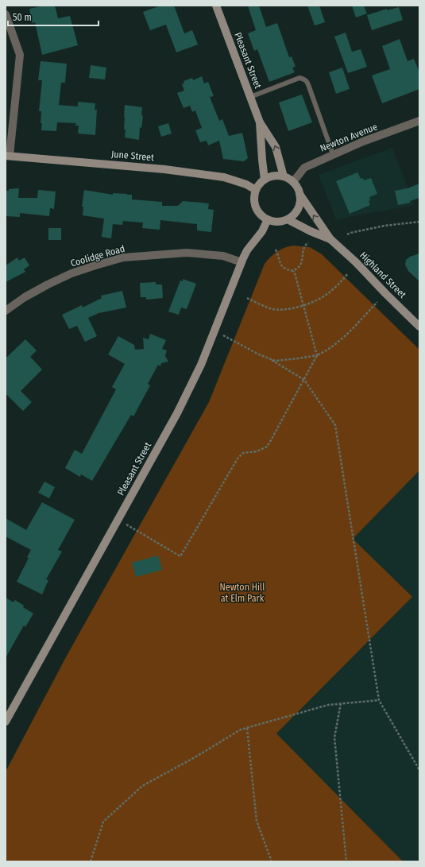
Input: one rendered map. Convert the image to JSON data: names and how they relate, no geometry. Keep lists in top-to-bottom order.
{
  "streets": {
    "main road": ["Pleasant Street", "June Street", "Highland Street"],
    "street": ["Newton Avenue", "Coolidge Road"]
  },
  "crossings": [
    ["Pleasant Street", "Newton Avenue"],
    ["Pleasant Street", "June Street"],
    ["Pleasant Street", "Coolidge Road"],
    ["Pleasant Street", "Highland Street"],
    ["Newton Avenue", "June Street"],
    ["Newton Avenue", "Highland Street"],
    ["June Street", "Highland Street"]
  ],
  "parks": ["Newton Hill at Elm Park"],
  "scale_bar": "50 m"
}
